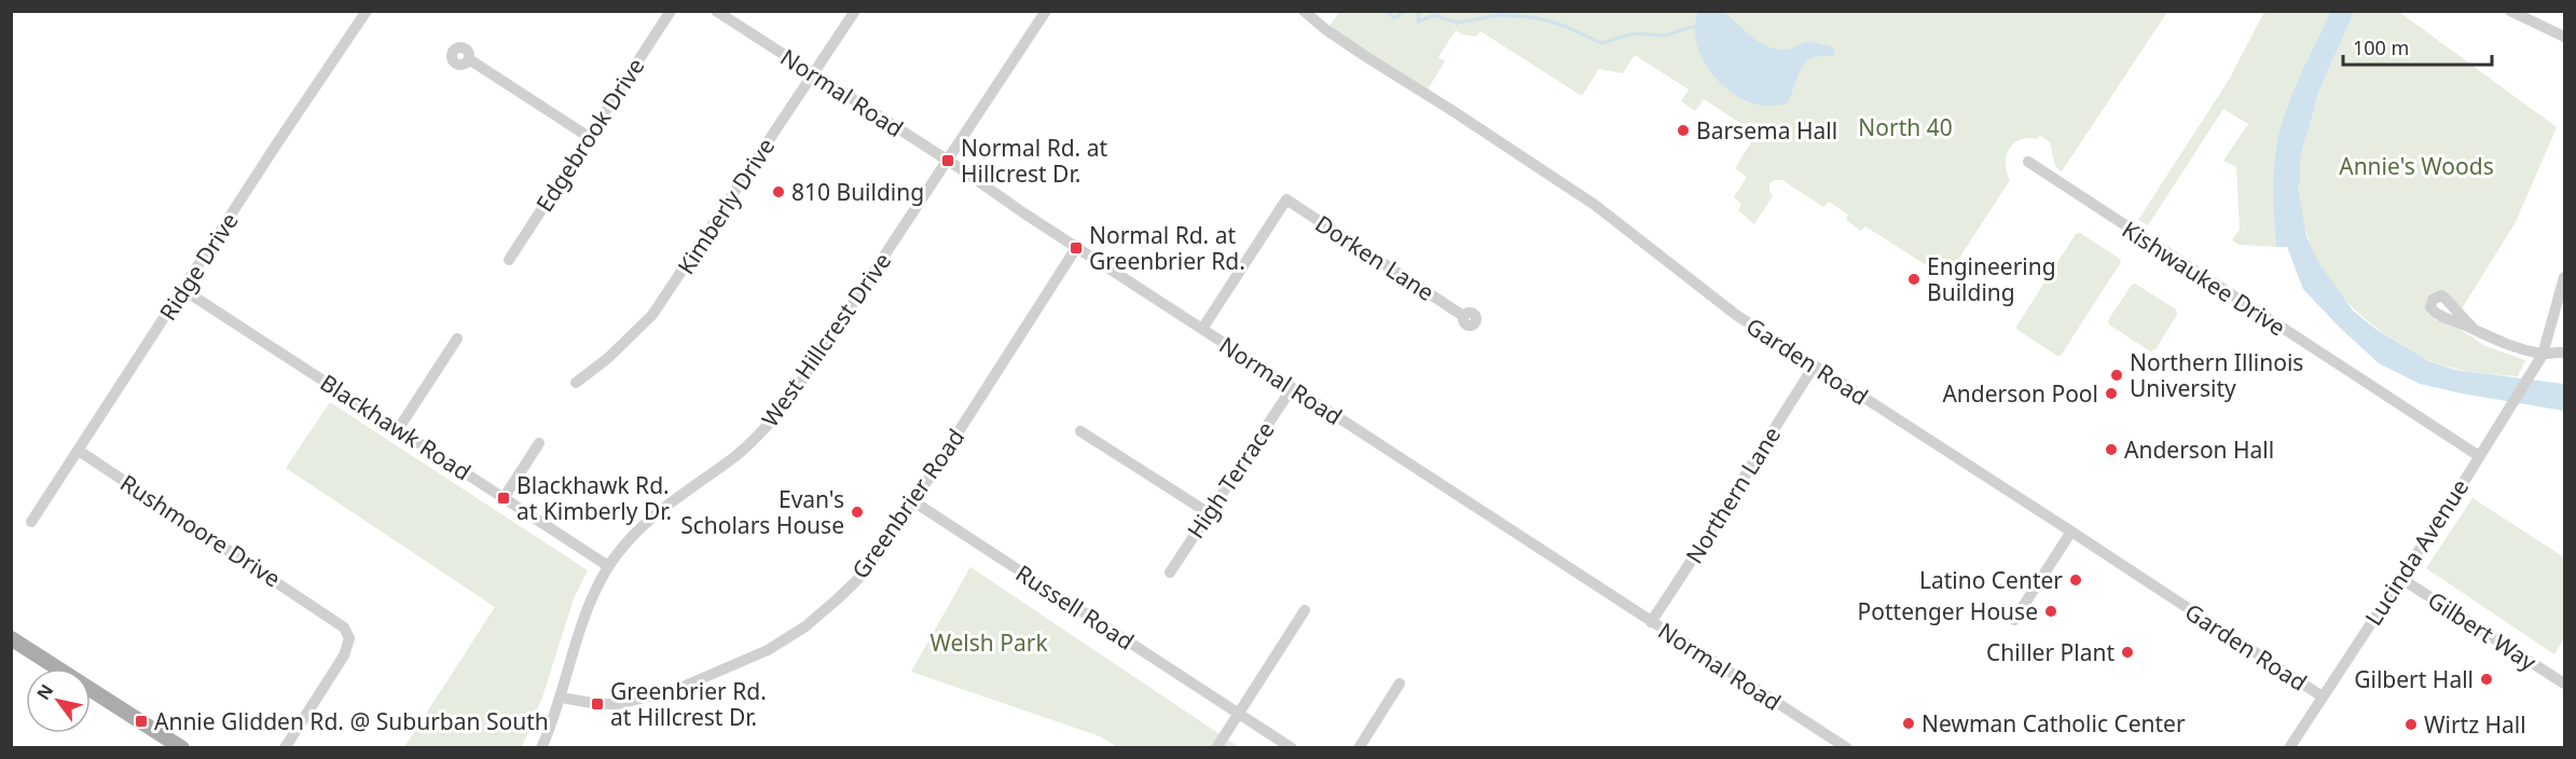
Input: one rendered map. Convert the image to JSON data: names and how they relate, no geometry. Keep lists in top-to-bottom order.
{
  "streets": {
    "street": [
      "Normal Road",
      "Edgebrook Drive",
      "Kimberly Drive",
      "Dorken Lane",
      "Ridge Drive",
      "Kishwaukee Drive",
      "West Hillcrest Drive",
      "Garden Road",
      "Blackhawk Road",
      "High Terrace",
      "Northern Lane",
      "Greenbrier Road",
      "Rushmoore Drive",
      "Lucinda Avenue",
      "Russell Road",
      "Gilbert Way"
    ]
  },
  "crossings": [
    ["Normal Road", "Kimberly Drive"],
    ["Normal Road", "Dorken Lane"],
    ["Normal Road", "West Hillcrest Drive"],
    ["Normal Road", "High Terrace"],
    ["Normal Road", "Northern Lane"],
    ["Normal Road", "Greenbrier Road"],
    ["Ridge Drive", "Blackhawk Road"],
    ["Ridge Drive", "Rushmoore Drive"],
    ["Kishwaukee Drive", "Lucinda Avenue"],
    ["West Hillcrest Drive", "Blackhawk Road"],
    ["West Hillcrest Drive", "Greenbrier Road"],
    ["Garden Road", "Northern Lane"],
    ["Garden Road", "Lucinda Avenue"],
    ["Greenbrier Road", "Russell Road"],
    ["Lucinda Avenue", "Gilbert Way"]
  ],
  "parks": ["North 40", "Annie's Woods", "Welsh Park"],
  "places": {
    "other": [
      "Barsema Hall",
      "810 Building",
      "Engineering Building",
      "Northern Illinois University",
      "Anderson Pool",
      "Anderson Hall",
      "Evan's Scholars House",
      "Latino Center",
      "Pottenger House",
      "Chiller Plant",
      "Gilbert Hall",
      "Newman Catholic Center",
      "Wirtz Hall"
    ],
    "transit": [
      "Normal Rd. at Hillcrest Dr.",
      "Normal Rd. at Greenbrier Rd.",
      "Blackhawk Rd. at Kimberly Dr.",
      "Greenbrier Rd. at Hillcrest Dr.",
      "Annie Glidden Rd. @ Suburban South"
    ]
  },
  "scale_bar": "100 m",
  "north": "top left"
}
